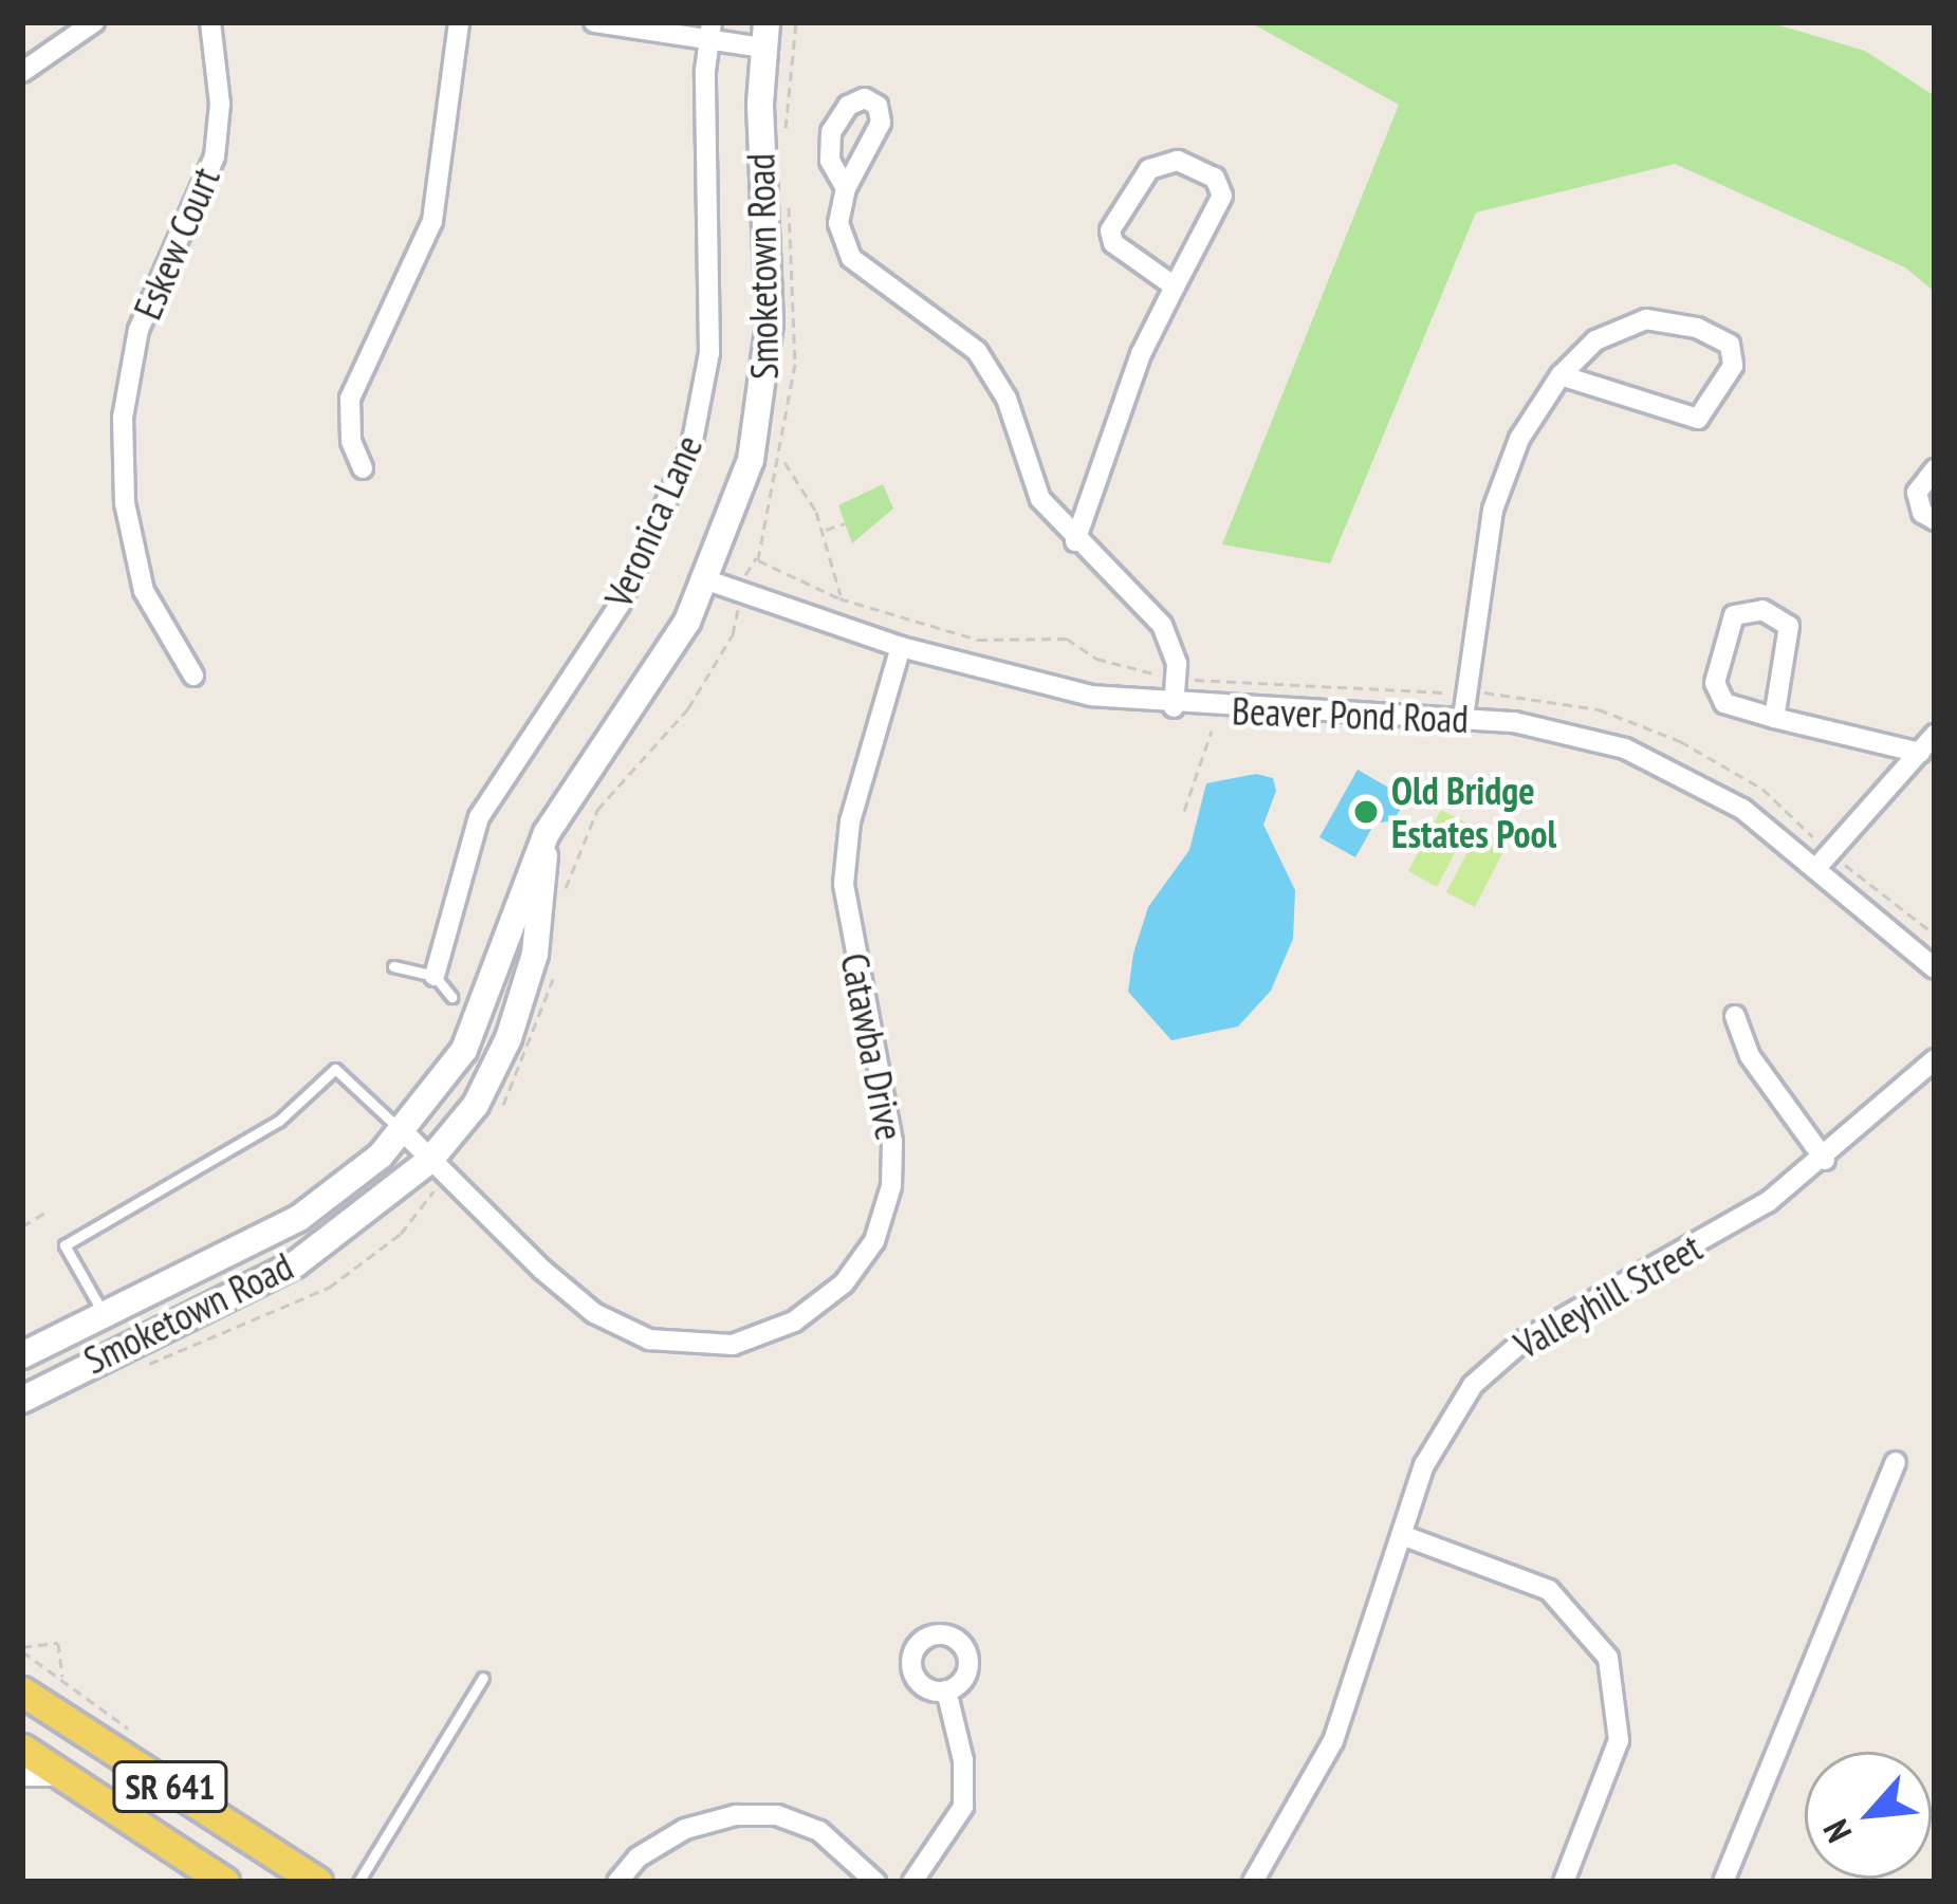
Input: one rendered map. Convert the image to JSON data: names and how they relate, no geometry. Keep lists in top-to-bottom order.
{
  "streets": {
    "main road": ["Smoketown Road", "SR 641"],
    "street": [
      "Eskew Court",
      "Veronica Lane",
      "Beaver Pond Road",
      "Catawba Drive",
      "Valleyhill Street"
    ]
  },
  "crossings": [
    ["Smoketown Road", "Beaver Pond Road"],
    ["Smoketown Road", "Catawba Drive"],
    ["Beaver Pond Road", "Catawba Drive"]
  ],
  "places": ["Old Bridge Estates Pool"],
  "north": "bottom left"
}
